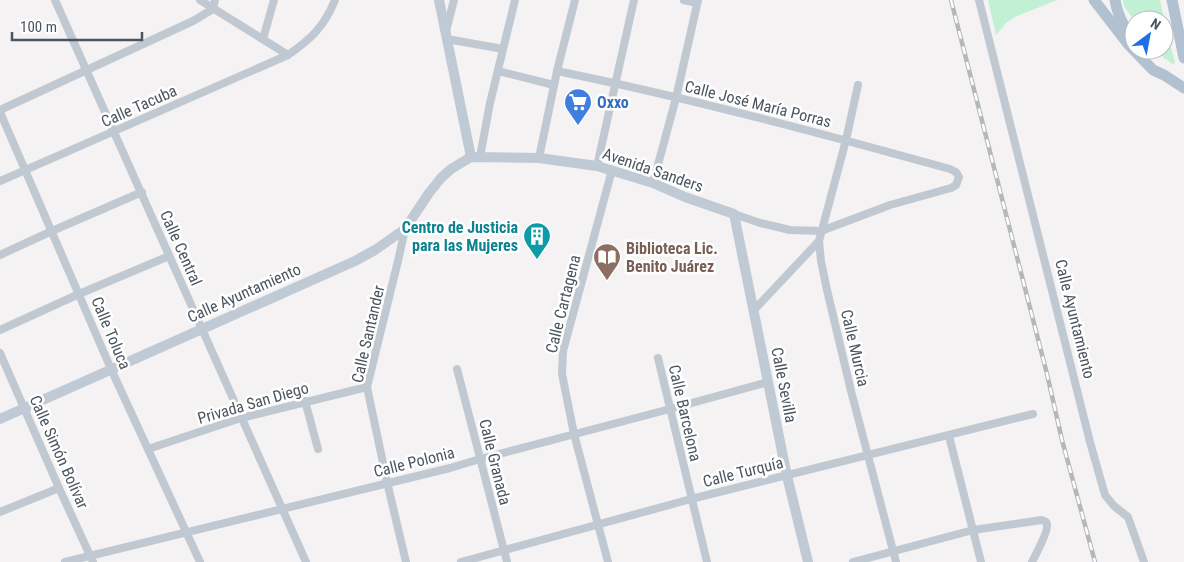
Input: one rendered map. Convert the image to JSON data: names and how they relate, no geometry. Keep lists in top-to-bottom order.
{
  "streets": {
    "main road": ["Avenida Sanders", "Calle Ayuntamiento", "Calle Sevilla"],
    "street": [
      "Calle José María Porras",
      "Calle Tacuba",
      "Calle Central",
      "Calle Cartagena",
      "Calle Toluca",
      "Calle Santander",
      "Calle Murcia",
      "Privada San Diego",
      "Calle Barcelona",
      "Calle Simón Bolívar",
      "Calle Polonia",
      "Calle Granada",
      "Calle Turquía"
    ]
  },
  "crossings": [
    ["Calle José María Porras", "Calle Murcia"],
    ["Calle Tacuba", "Calle Central"],
    ["Calle Tacuba", "Calle Toluca"],
    ["Avenida Sanders", "Calle Ayuntamiento"],
    ["Avenida Sanders", "Calle Cartagena"],
    ["Avenida Sanders", "Calle Sevilla"],
    ["Calle Central", "Calle Ayuntamiento"],
    ["Calle Central", "Privada San Diego"],
    ["Calle Central", "Calle Polonia"],
    ["Calle Ayuntamiento", "Calle Toluca"],
    ["Calle Ayuntamiento", "Calle Santander"],
    ["Calle Ayuntamiento", "Calle Simón Bolívar"],
    ["Calle Cartagena", "Calle Polonia"],
    ["Calle Cartagena", "Calle Turquía"],
    ["Calle Toluca", "Privada San Diego"],
    ["Calle Toluca", "Calle Polonia"],
    ["Calle Santander", "Privada San Diego"],
    ["Calle Santander", "Calle Polonia"],
    ["Calle Murcia", "Calle Turquía"],
    ["Calle Sevilla", "Calle Polonia"],
    ["Calle Sevilla", "Calle Turquía"],
    ["Calle Barcelona", "Calle Polonia"],
    ["Calle Barcelona", "Calle Turquía"],
    ["Calle Simón Bolívar", "Calle Polonia"],
    ["Calle Polonia", "Calle Granada"],
    ["Calle Granada", "Calle Turquía"]
  ],
  "places": {
    "supermarket": ["Oxxo"],
    "building": ["Centro de Justicia para las Mujeres"],
    "library": ["Biblioteca Lic. Benito Juárez"]
  },
  "scale_bar": "100 m",
  "north": "top right"
}
